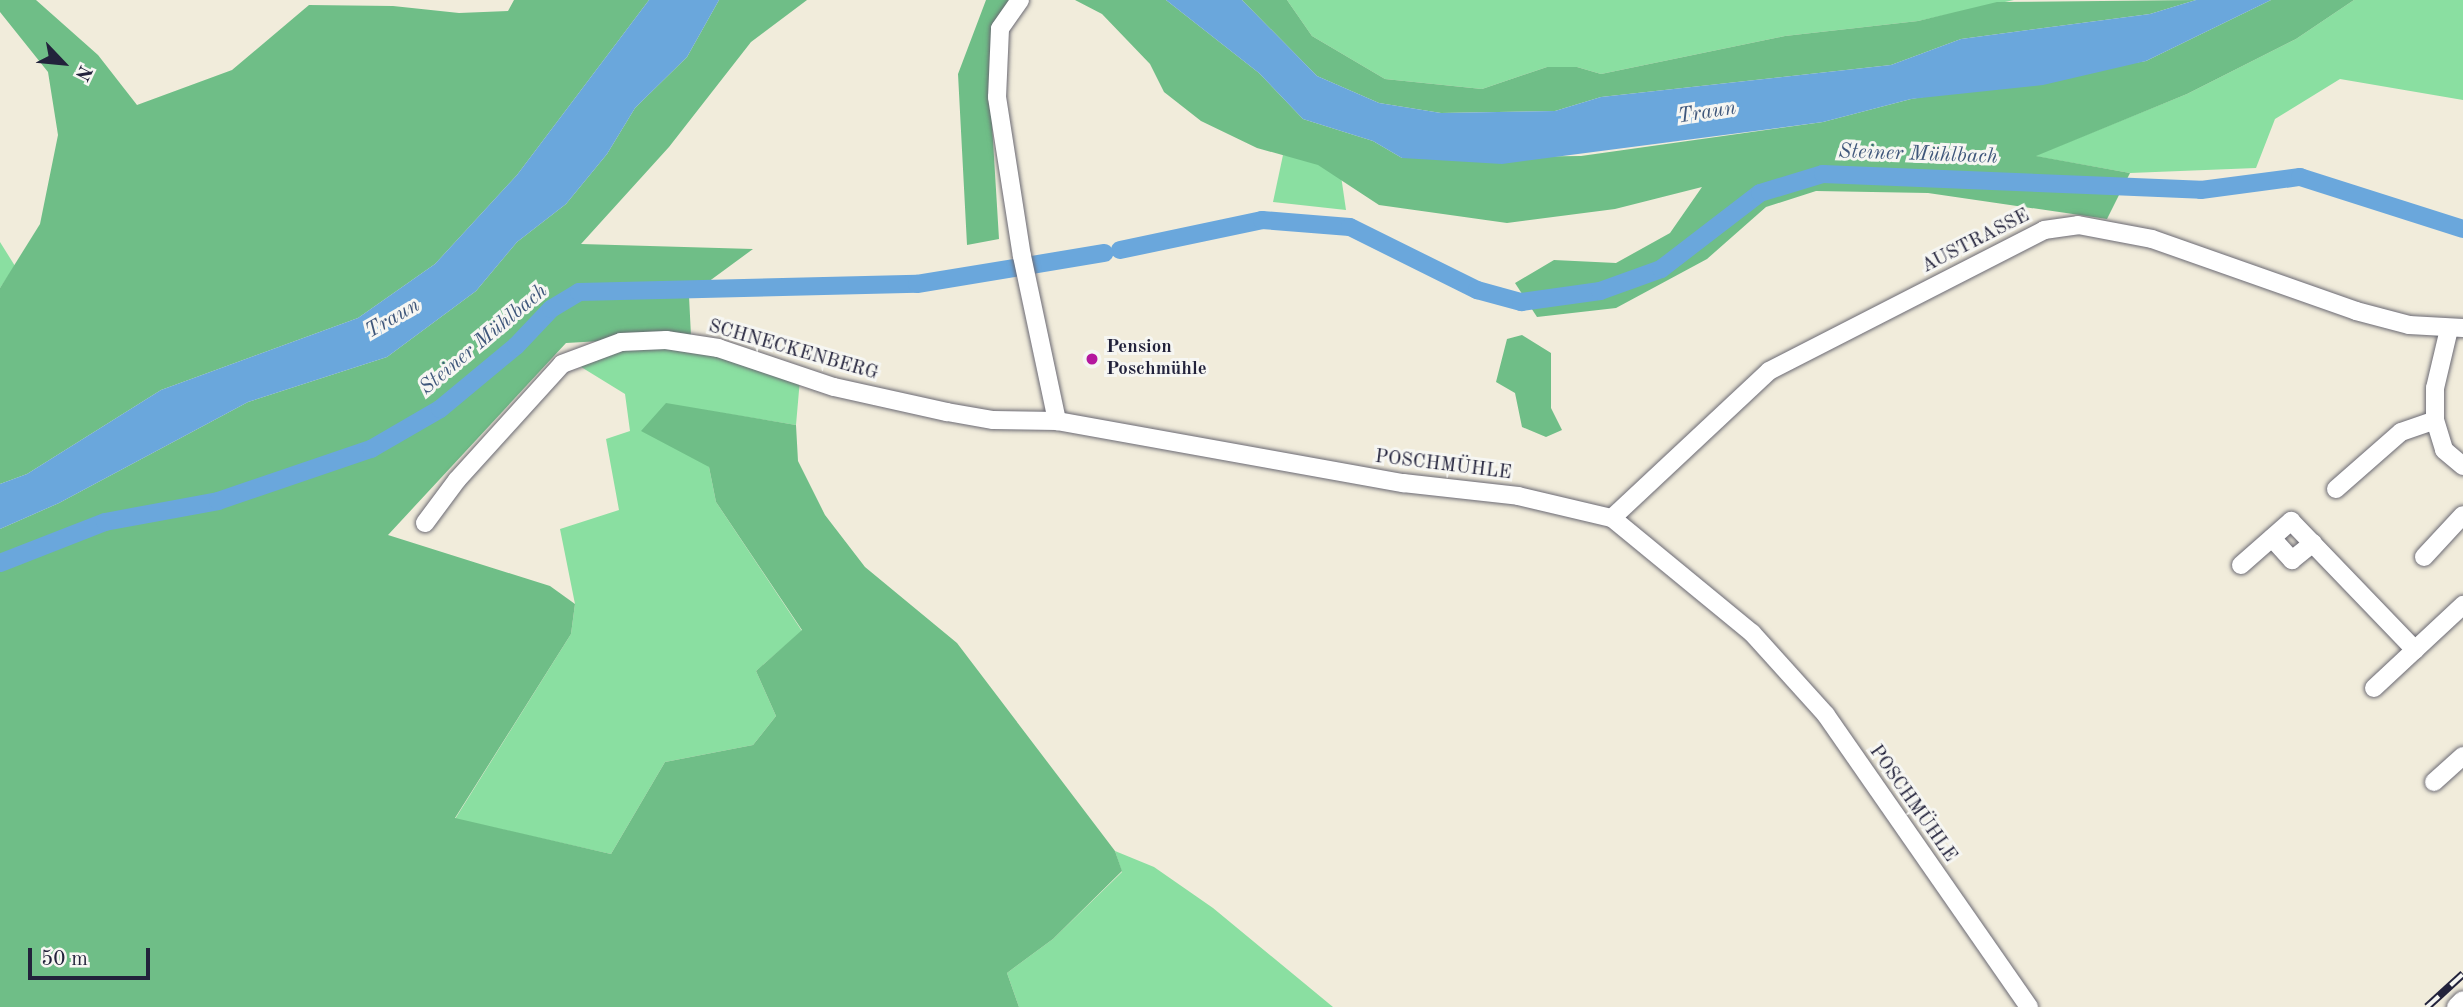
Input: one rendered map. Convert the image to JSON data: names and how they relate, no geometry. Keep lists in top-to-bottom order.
{
  "streets": {
    "street": ["AUSTRASSE", "SCHNECKENBERG", "POSCHMÜHLE"]
  },
  "crossings": [
    ["AUSTRASSE", "POSCHMÜHLE"],
    ["SCHNECKENBERG", "POSCHMÜHLE"]
  ],
  "water": ["Traun", "Steiner Mühlbach"],
  "places": ["Pension Poschmühle"],
  "scale_bar": "50 m",
  "north": "bottom right"
}
